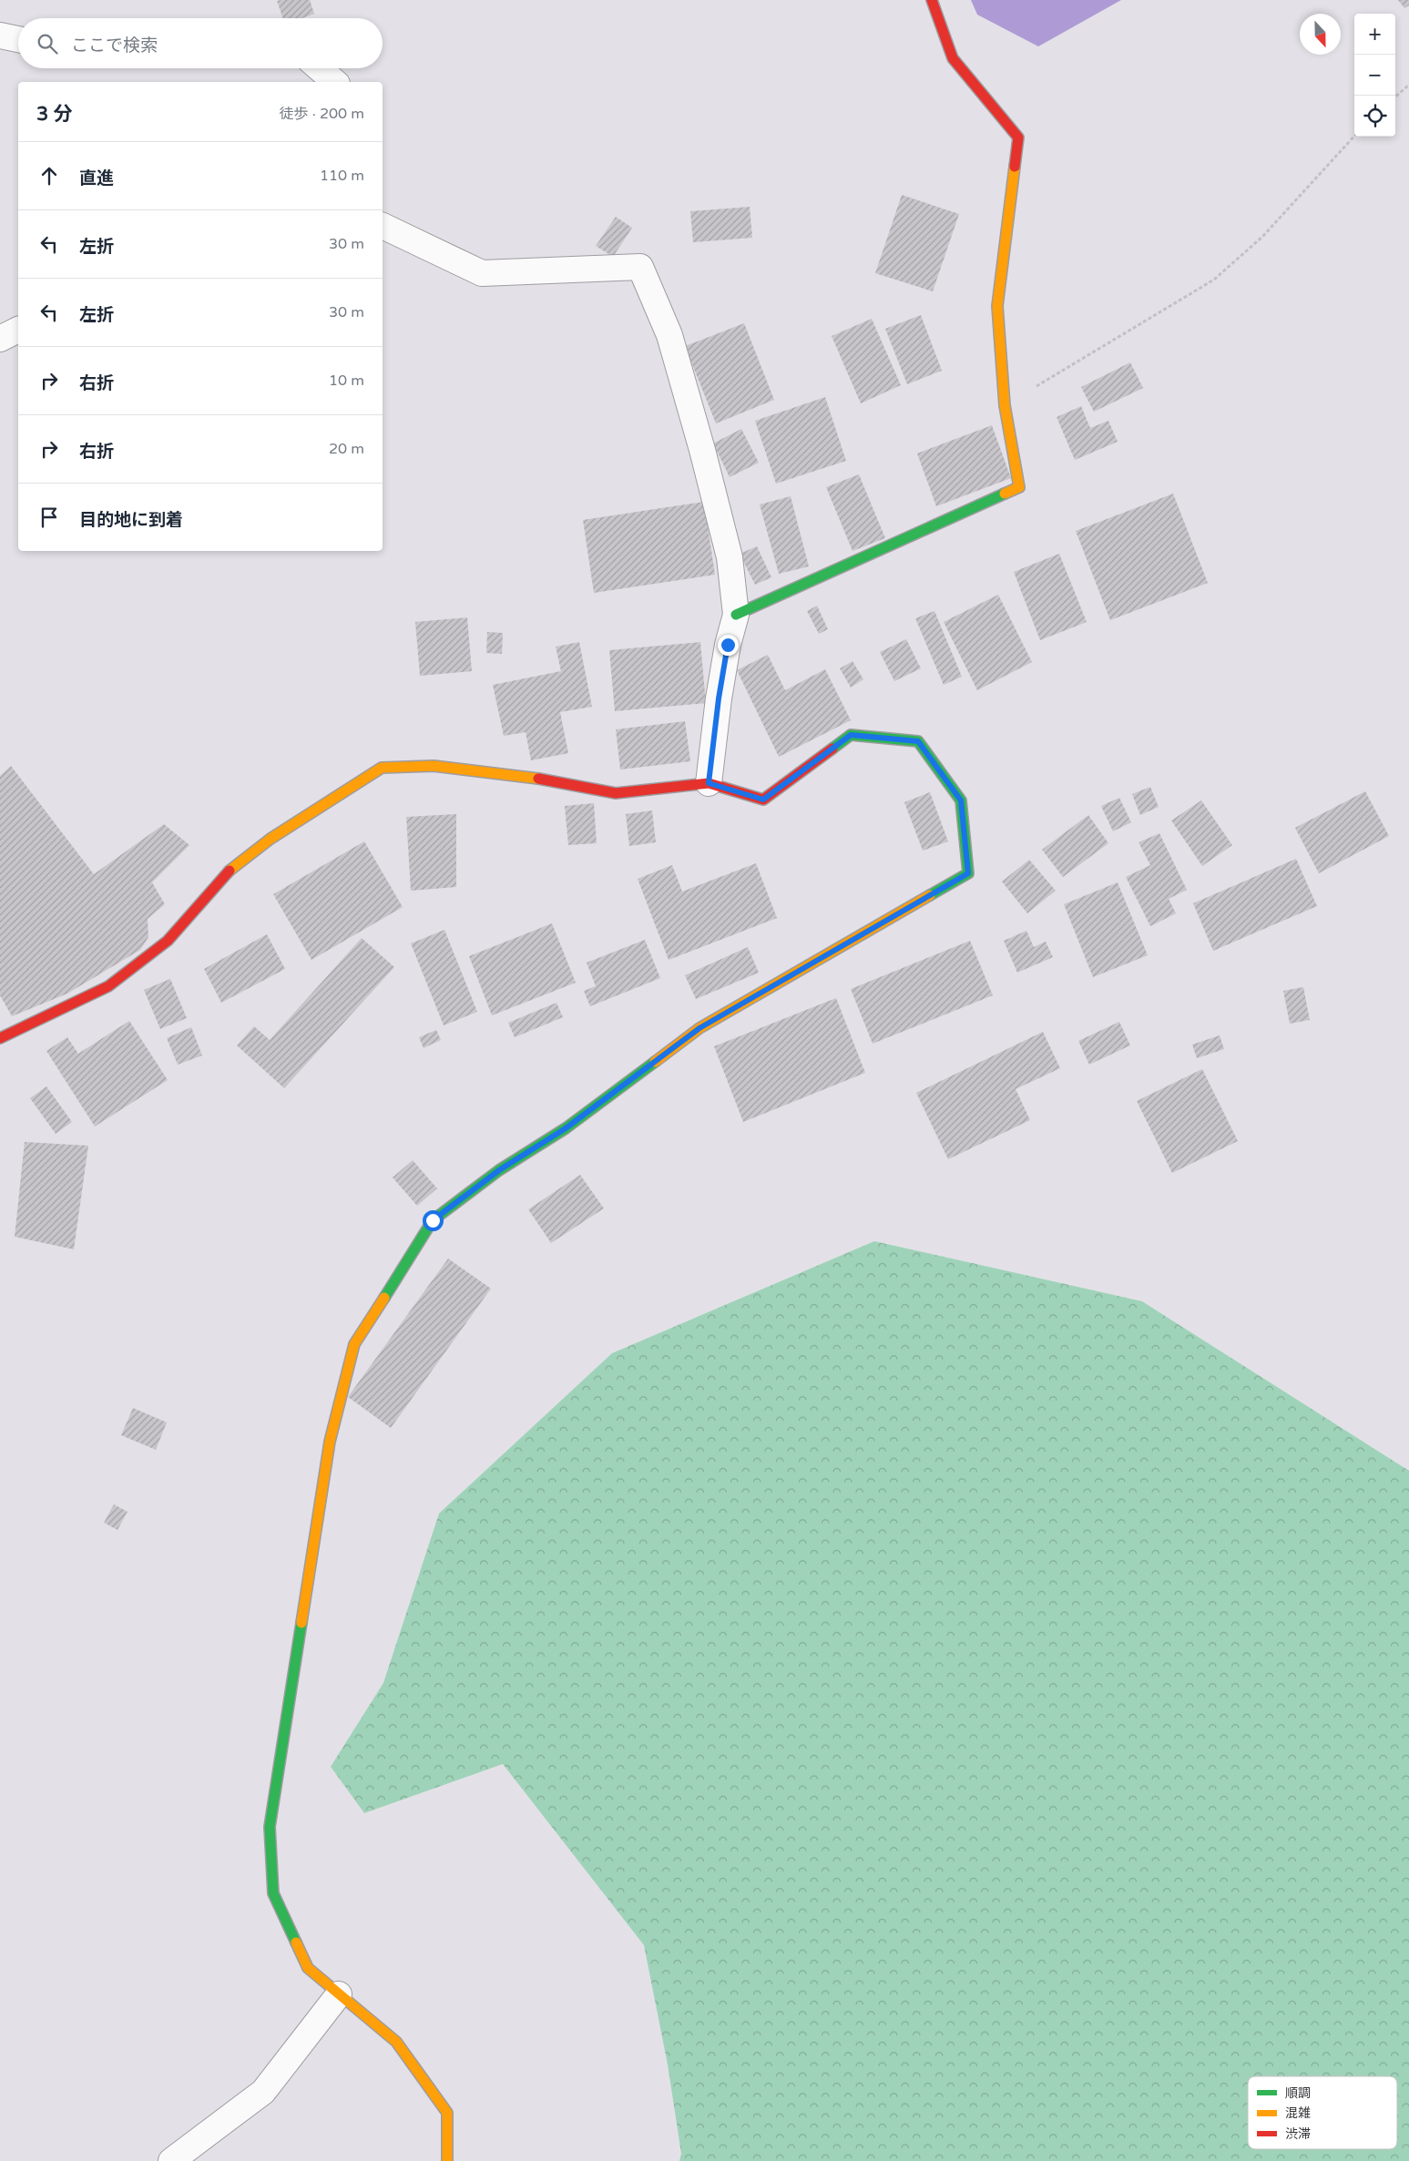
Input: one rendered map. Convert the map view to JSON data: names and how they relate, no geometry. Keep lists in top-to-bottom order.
{
  "legend": ["順調", "混雑", "渋滞"],
  "north": "bottom",
  "page": {
    "map_buttons": ["+", "−"],
    "search": "ここで検索",
    "heading": ["3 分", "徒歩 · 200 m"],
    "list": [
      ["直進", "110 m"],
      ["左折", "30 m"],
      ["左折", "30 m"],
      ["右折", "10 m"],
      ["右折", "20 m"],
      "目的地に到着"
    ]
  }
}
